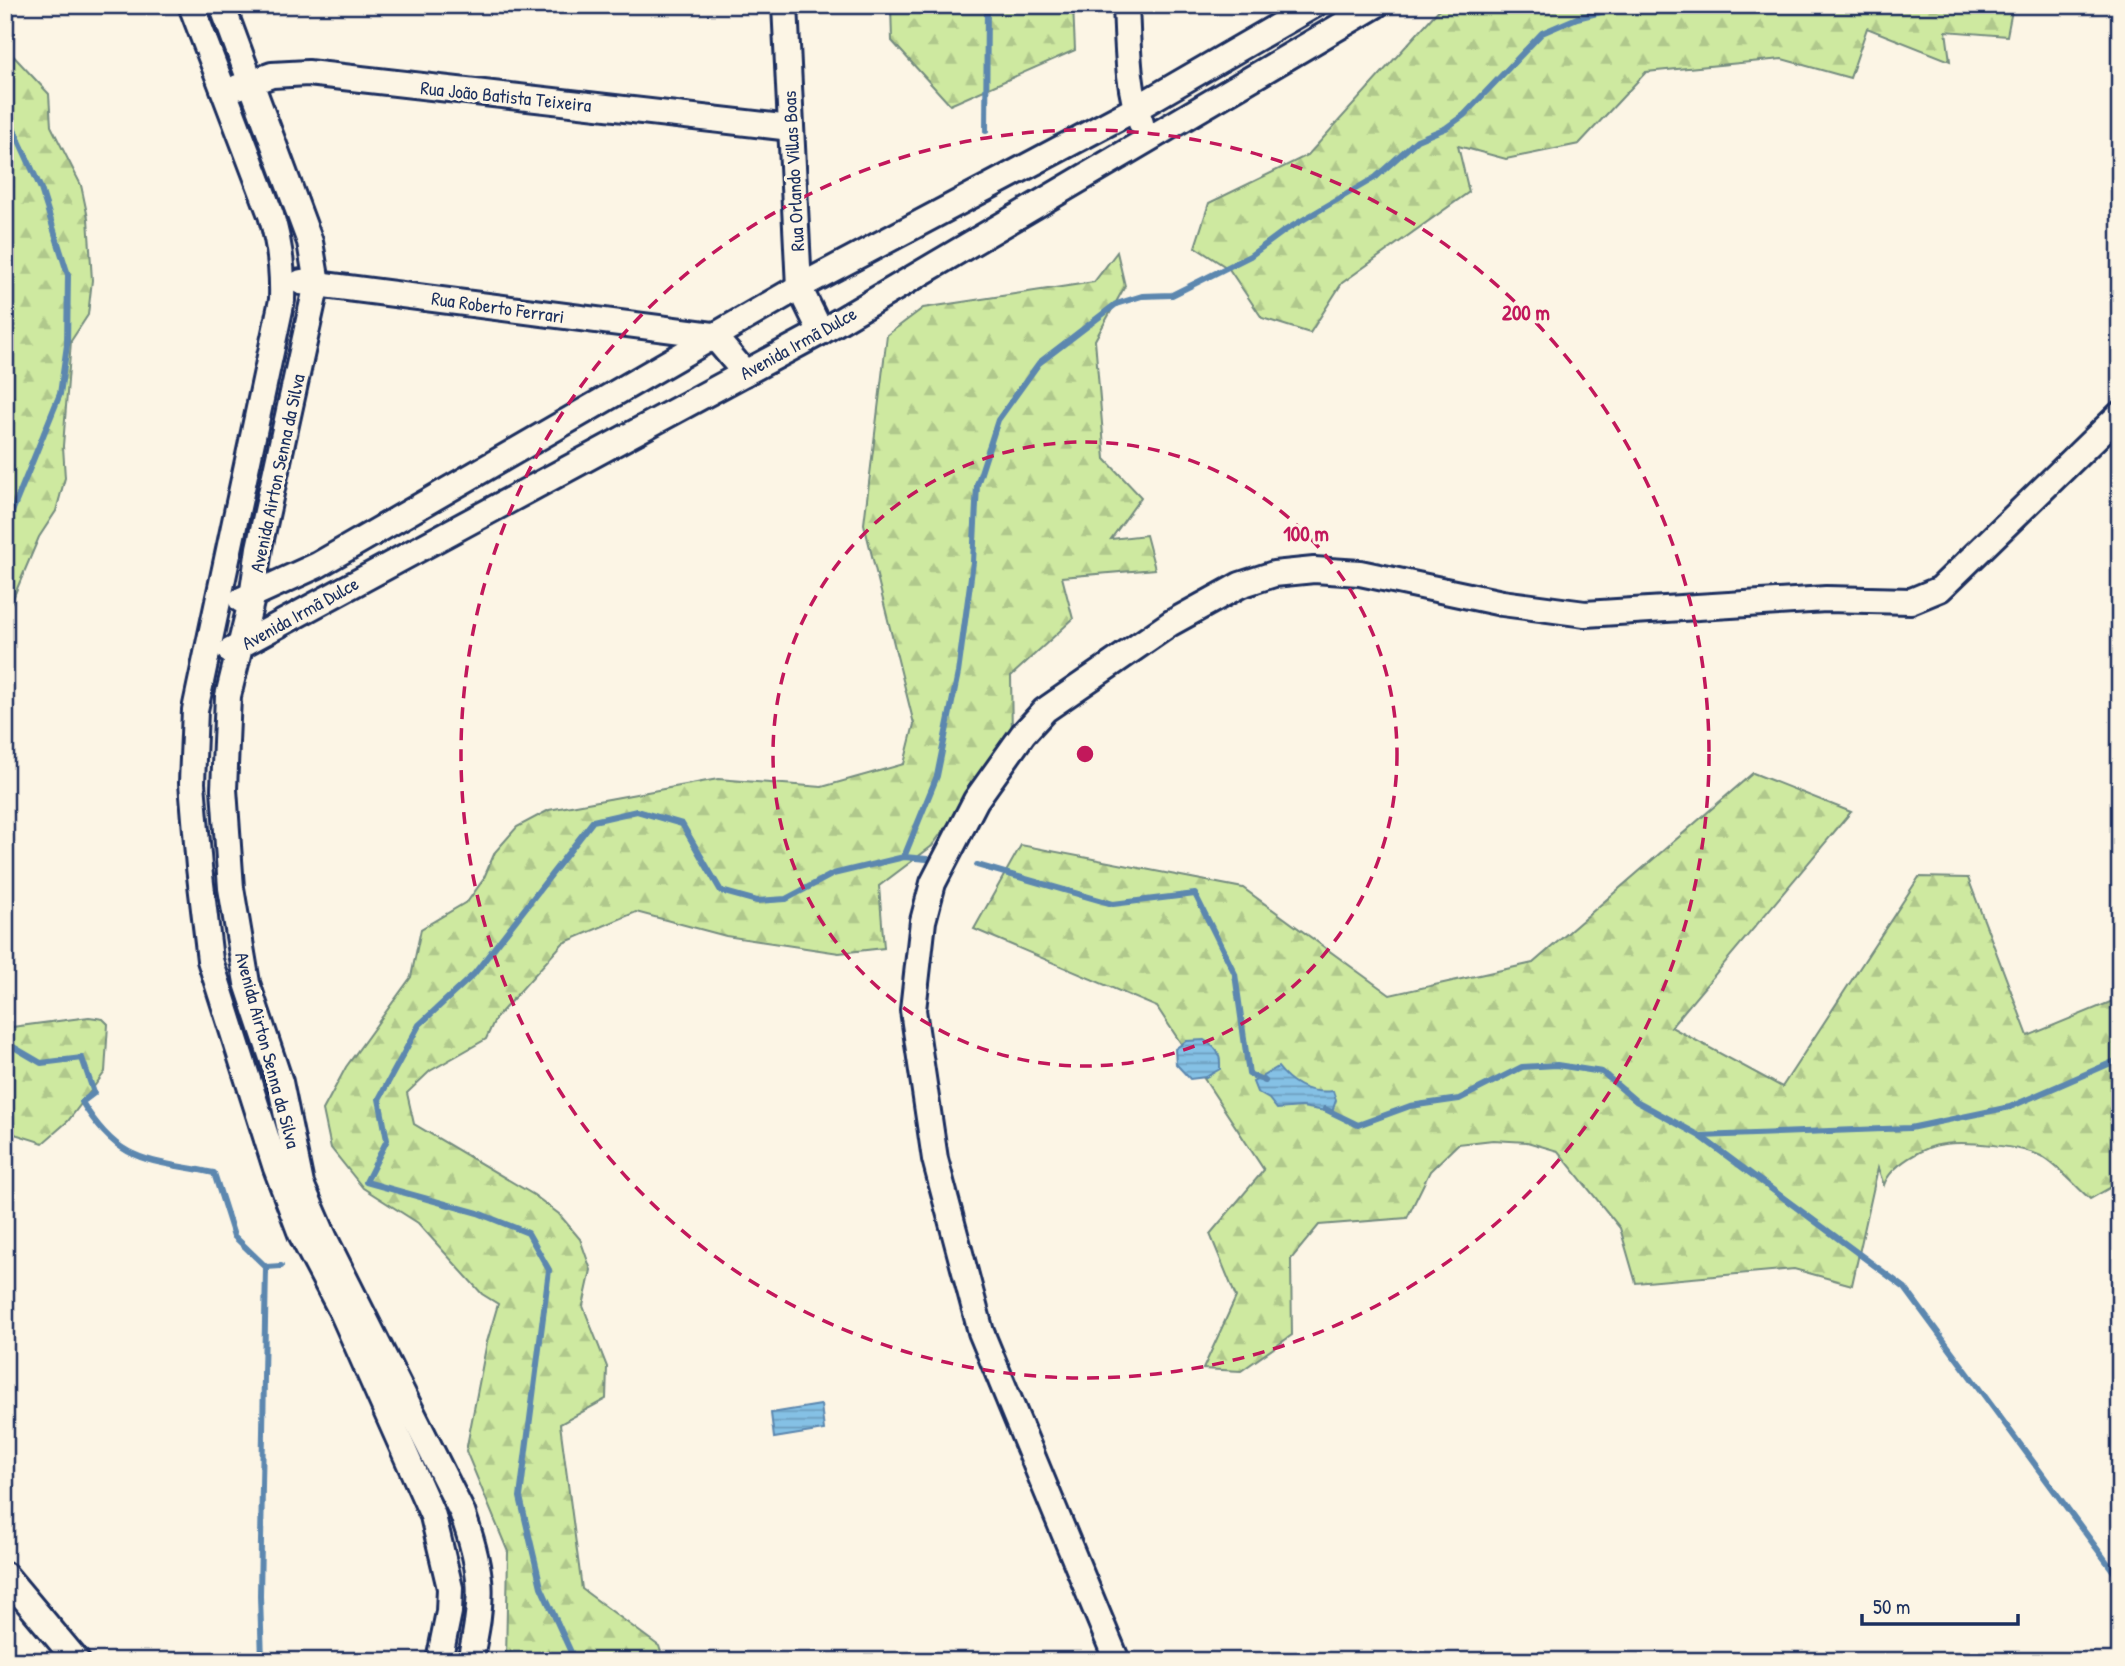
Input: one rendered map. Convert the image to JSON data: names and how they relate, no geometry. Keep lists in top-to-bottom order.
{
  "streets": {
    "street": [
      "Rua João Batista Teixeira",
      "Rua Orlando Villas Boas",
      "Rua Roberto Ferrari",
      "Avenida Irmã Dulce",
      "Avenida Airton Senna da Silva"
    ]
  },
  "crossings": [
    ["Rua João Batista Teixeira", "Rua Orlando Villas Boas"],
    ["Rua João Batista Teixeira", "Avenida Airton Senna da Silva"],
    ["Rua Orlando Villas Boas", "Avenida Irmã Dulce"],
    ["Rua Roberto Ferrari", "Avenida Irmã Dulce"],
    ["Rua Roberto Ferrari", "Avenida Airton Senna da Silva"],
    ["Avenida Irmã Dulce", "Avenida Airton Senna da Silva"]
  ],
  "scale_bar": "50 m",
  "rings": ["200 m", "100 m"]
}
